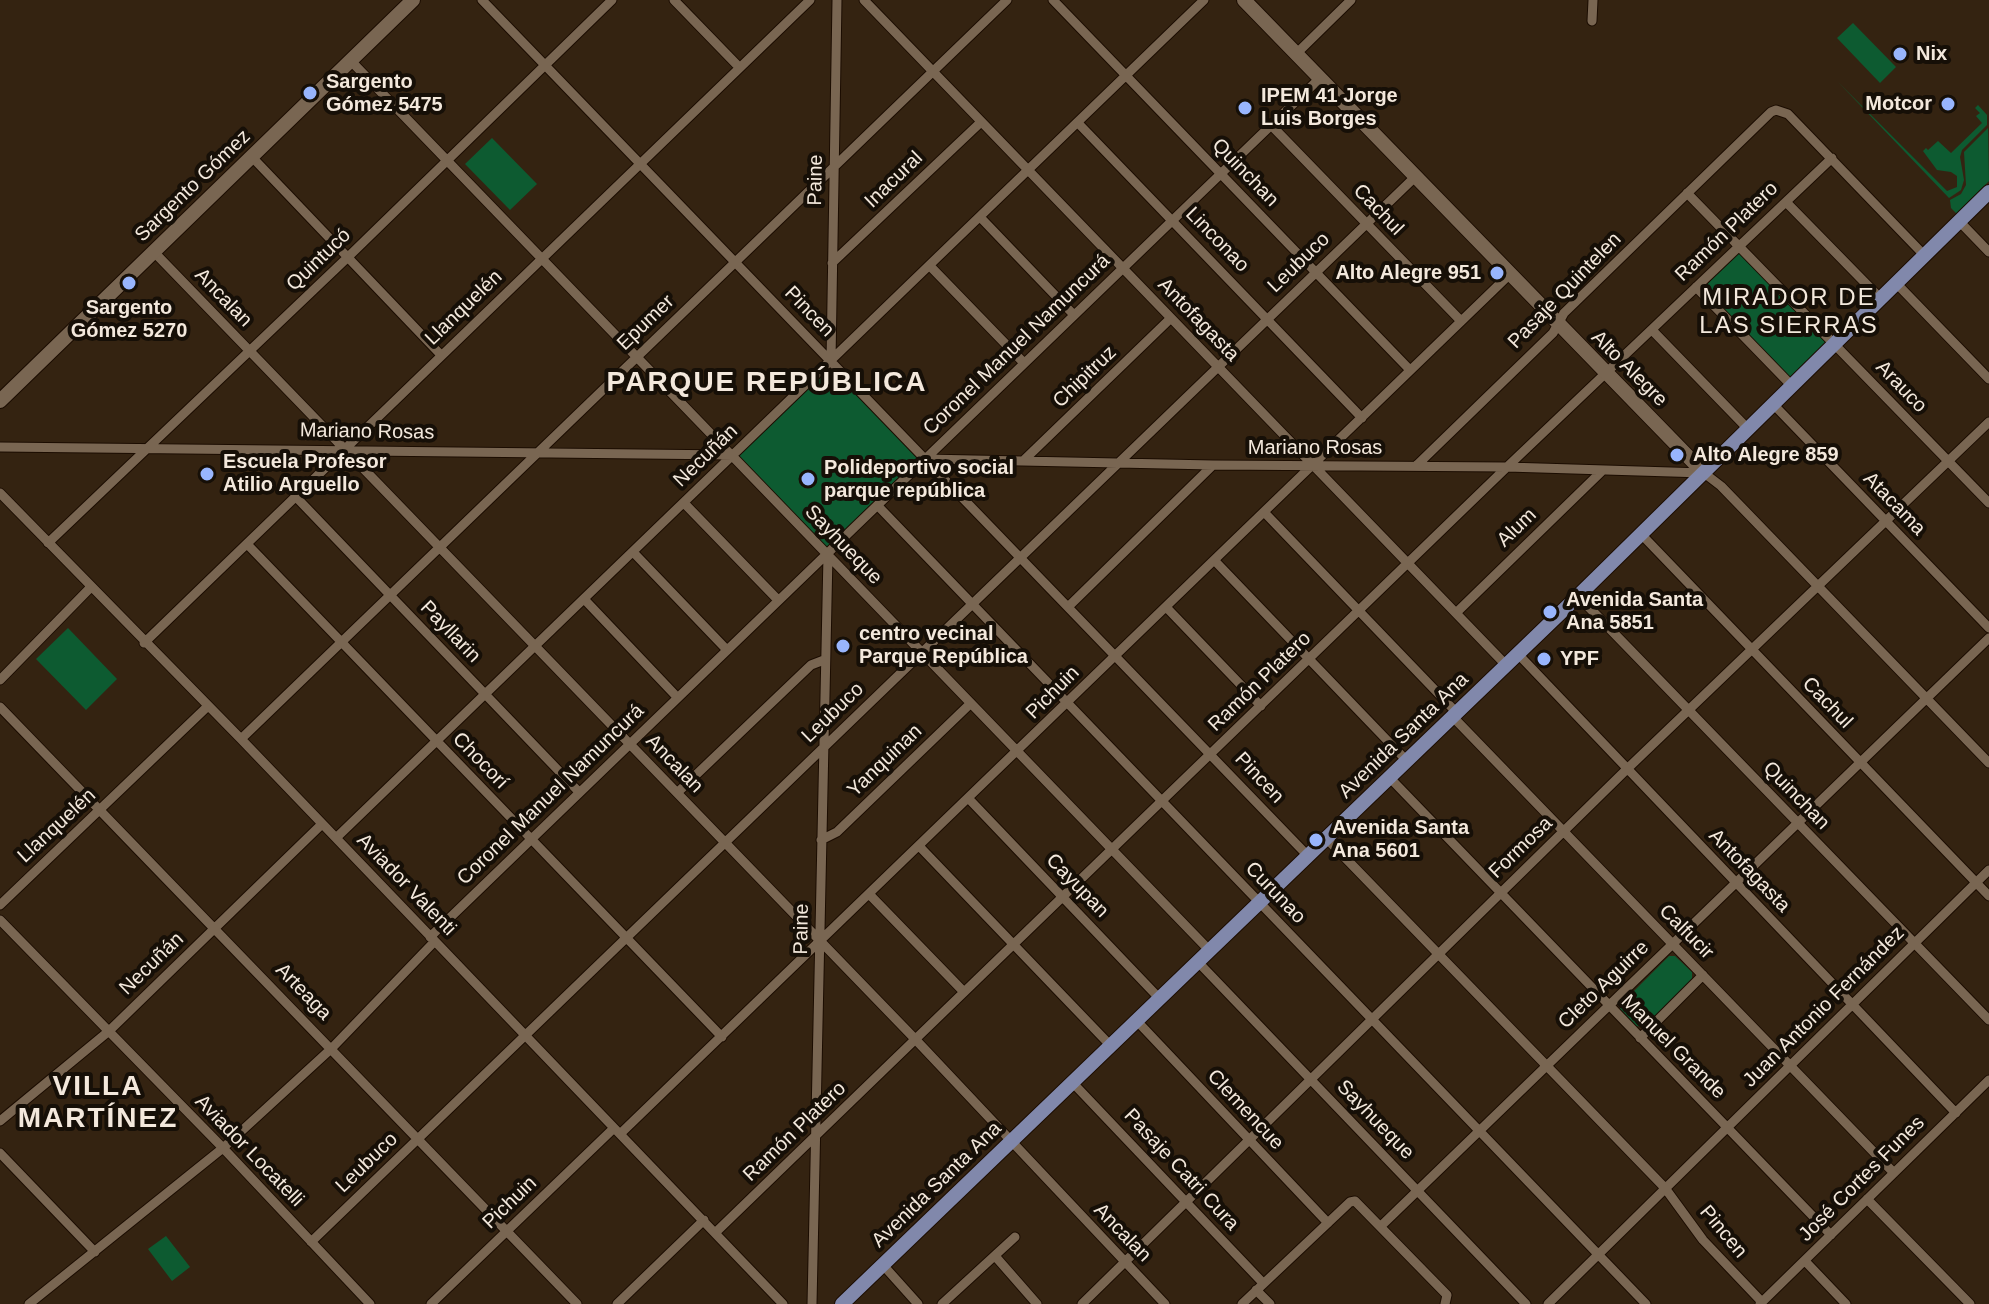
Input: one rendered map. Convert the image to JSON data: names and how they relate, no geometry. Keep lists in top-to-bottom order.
{
  "streets": {
    "main road": ["Sargento Gómez", "Alto Alegre", "Avenida Santa Ana"],
    "street": [
      "Quinchan",
      "Paine",
      "Inacural",
      "Cachul",
      "Ramón Platero",
      "Linconao",
      "Quintucó",
      "Leubuco",
      "Pasaje Quintelen",
      "Ancalan",
      "Llanquelén",
      "Pincen",
      "Antofagasta",
      "Epumer",
      "Coronel Manuel Namuncurá",
      "Chipitruz",
      "Arauco",
      "Mariano Rosas",
      "Necuñán",
      "Atacama",
      "Alum",
      "Sayhueque",
      "Payllarin",
      "Pichuin",
      "Chocorí",
      "Yanquinan",
      "Formosa",
      "Aviador Valenti",
      "Cayupan",
      "Curunao",
      "Calfucir",
      "Cleto Aguirre",
      "Arteaga",
      "Juan Antonio Fernández",
      "Manuel Grande",
      "Clemencue",
      "Aviador Locatelli",
      "Pasaje Catri Cura",
      "José Cortes Funes"
    ]
  },
  "crossings": [
    ["Quinchan", "Leubuco"],
    ["Quinchan", "Coronel Manuel Namuncurá"],
    ["Quinchan", "Necuñán"],
    ["Quinchan", "Pichuin"],
    ["Quinchan", "Avenida Santa Ana"],
    ["Quinchan", "Formosa"],
    ["Quinchan", "Cleto Aguirre"],
    ["Quinchan", "Juan Antonio Fernández"],
    ["Paine", "Inacural"],
    ["Paine", "Ramón Platero"],
    ["Paine", "Leubuco"],
    ["Paine", "Ancalan"],
    ["Paine", "Pincen"],
    ["Paine", "Epumer"],
    ["Paine", "Coronel Manuel Namuncurá"],
    ["Paine", "Necuñán"],
    ["Paine", "Sayhueque"],
    ["Paine", "Pichuin"],
    ["Paine", "Yanquinan"],
    ["Inacural", "Antofagasta"],
    ["Sargento Gómez", "Ancalan"],
    ["Sargento Gómez", "Sayhueque"],
    ["Cachul", "Leubuco"],
    ["Cachul", "Coronel Manuel Namuncurá"],
    ["Cachul", "Pichuin"],
    ["Cachul", "Avenida Santa Ana"],
    ["Cachul", "Formosa"],
    ["Cachul", "Cleto Aguirre"],
    ["Cachul", "Juan Antonio Fernández"],
    ["Ramón Platero", "Pasaje Quintelen"],
    ["Ramón Platero", "Ancalan"],
    ["Ramón Platero", "Pincen"],
    ["Ramón Platero", "Antofagasta"],
    ["Ramón Platero", "Alto Alegre"],
    ["Ramón Platero", "Arauco"],
    ["Ramón Platero", "Mariano Rosas"],
    ["Ramón Platero", "Sayhueque"],
    ["Ramón Platero", "Aviador Valenti"],
    ["Ramón Platero", "Cayupan"],
    ["Ramón Platero", "Curunao"],
    ["Ramón Platero", "Calfucir"],
    ["Linconao", "Leubuco"],
    ["Linconao", "Coronel Manuel Namuncurá"],
    ["Linconao", "Necuñán"],
    ["Linconao", "Pichuin"],
    ["Quintucó", "Ancalan"],
    ["Quintucó", "Pincen"],
    ["Quintucó", "Mariano Rosas"],
    ["Quintucó", "Sayhueque"],
    ["Quintucó", "Aviador Valenti"],
    ["Leubuco", "Ancalan"],
    ["Leubuco", "Pincen"],
    ["Leubuco", "Antofagasta"],
    ["Leubuco", "Alto Alegre"],
    ["Leubuco", "Mariano Rosas"],
    ["Leubuco", "Sayhueque"],
    ["Leubuco", "Chocorí"],
    ["Leubuco", "Aviador Valenti"],
    ["Leubuco", "Curunao"],
    ["Leubuco", "Arteaga"],
    ["Leubuco", "Aviador Locatelli"],
    ["Pasaje Quintelen", "Alto Alegre"],
    ["Pasaje Quintelen", "Arauco"],
    ["Pasaje Quintelen", "Mariano Rosas"],
    ["Ancalan", "Llanquelén"],
    ["Ancalan", "Epumer"],
    ["Ancalan", "Coronel Manuel Namuncurá"],
    ["Ancalan", "Mariano Rosas"],
    ["Ancalan", "Necuñán"],
    ["Ancalan", "Pichuin"],
    ["Ancalan", "Avenida Santa Ana"],
    ["Ancalan", "Formosa"],
    ["Llanquelén", "Pincen"],
    ["Llanquelén", "Mariano Rosas"],
    ["Llanquelén", "Sayhueque"],
    ["Llanquelén", "Payllarin"],
    ["Llanquelén", "Chocorí"],
    ["Llanquelén", "Aviador Valenti"],
    ["Llanquelén", "Arteaga"],
    ["Pincen", "Epumer"],
    ["Pincen", "Coronel Manuel Namuncurá"],
    ["Pincen", "Mariano Rosas"],
    ["Pincen", "Necuñán"],
    ["Pincen", "Pichuin"],
    ["Pincen", "Avenida Santa Ana"],
    ["Pincen", "Formosa"],
    ["Pincen", "Cleto Aguirre"],
    ["Pincen", "Juan Antonio Fernández"],
    ["Pincen", "José Cortes Funes"],
    ["Antofagasta", "Epumer"],
    ["Antofagasta", "Coronel Manuel Namuncurá"],
    ["Antofagasta", "Chipitruz"],
    ["Antofagasta", "Mariano Rosas"],
    ["Antofagasta", "Necuñán"],
    ["Antofagasta", "Alum"],
    ["Antofagasta", "Pichuin"],
    ["Antofagasta", "Avenida Santa Ana"],
    ["Antofagasta", "Formosa"],
    ["Antofagasta", "Cleto Aguirre"],
    ["Antofagasta", "Juan Antonio Fernández"],
    ["Antofagasta", "José Cortes Funes"],
    ["Epumer", "Mariano Rosas"],
    ["Epumer", "Sayhueque"],
    ["Epumer", "Payllarin"],
    ["Epumer", "Chocorí"],
    ["Epumer", "Aviador Valenti"],
    ["Coronel Manuel Namuncurá", "Alto Alegre"],
    ["Coronel Manuel Namuncurá", "Mariano Rosas"],
    ["Coronel Manuel Namuncurá", "Sayhueque"],
    ["Coronel Manuel Namuncurá", "Payllarin"],
    ["Coronel Manuel Namuncurá", "Chocorí"],
    ["Coronel Manuel Namuncurá", "Aviador Valenti"],
    ["Coronel Manuel Namuncurá", "Curunao"],
    ["Coronel Manuel Namuncurá", "Arteaga"],
    ["Coronel Manuel Namuncurá", "Aviador Locatelli"],
    ["Alto Alegre", "Mariano Rosas"],
    ["Alto Alegre", "Pichuin"],
    ["Alto Alegre", "Avenida Santa Ana"],
    ["Alto Alegre", "Formosa"],
    ["Alto Alegre", "Cleto Aguirre"],
    ["Chipitruz", "Mariano Rosas"],
    ["Arauco", "Avenida Santa Ana"],
    ["Arauco", "Formosa"],
    ["Mariano Rosas", "Necuñán"],
    ["Mariano Rosas", "Alum"],
    ["Mariano Rosas", "Sayhueque"],
    ["Mariano Rosas", "Pichuin"],
    ["Mariano Rosas", "Avenida Santa Ana"],
    ["Necuñán", "Sayhueque"],
    ["Necuñán", "Payllarin"],
    ["Necuñán", "Chocorí"],
    ["Necuñán", "Aviador Valenti"],
    ["Necuñán", "Arteaga"],
    ["Necuñán", "Aviador Locatelli"],
    ["Atacama", "Avenida Santa Ana"],
    ["Atacama", "Formosa"],
    ["Sayhueque", "Pichuin"],
    ["Sayhueque", "Avenida Santa Ana"],
    ["Sayhueque", "Yanquinan"],
    ["Sayhueque", "Formosa"],
    ["Sayhueque", "Cleto Aguirre"],
    ["Pichuin", "Chocorí"],
    ["Pichuin", "Aviador Valenti"],
    ["Pichuin", "Cayupan"],
    ["Pichuin", "Curunao"],
    ["Pichuin", "Calfucir"],
    ["Pichuin", "Arteaga"],
    ["Avenida Santa Ana", "Cayupan"],
    ["Avenida Santa Ana", "Curunao"],
    ["Avenida Santa Ana", "Calfucir"],
    ["Avenida Santa Ana", "Manuel Grande"],
    ["Avenida Santa Ana", "Clemencue"],
    ["Avenida Santa Ana", "Pasaje Catri Cura"],
    ["Formosa", "Curunao"],
    ["Formosa", "Calfucir"],
    ["Formosa", "Manuel Grande"],
    ["Formosa", "Clemencue"],
    ["Formosa", "Pasaje Catri Cura"],
    ["Curunao", "Cleto Aguirre"],
    ["Curunao", "Juan Antonio Fernández"],
    ["Calfucir", "Cleto Aguirre"],
    ["Calfucir", "Juan Antonio Fernández"],
    ["Calfucir", "José Cortes Funes"],
    ["Cleto Aguirre", "Manuel Grande"],
    ["Juan Antonio Fernández", "Manuel Grande"],
    ["Manuel Grande", "José Cortes Funes"]
  ],
  "districts": ["MIRADOR DE LAS SIERRAS", "PARQUE REPÚBLICA", "VILLA MARTÍNEZ"],
  "places": [
    "Nix",
    "Sargento Gómez 5475",
    "Motcor",
    "IPEM 41 Jorge Luis Borges",
    "Alto Alegre 951",
    "Sargento Gómez 5270",
    "Alto Alegre 859",
    "Escuela Profesor Atilio Arguello",
    "Polideportivo social parque república",
    "Avenida Santa Ana 5851",
    "centro vecinal Parque República",
    "YPF",
    "Avenida Santa Ana 5601"
  ]
}
